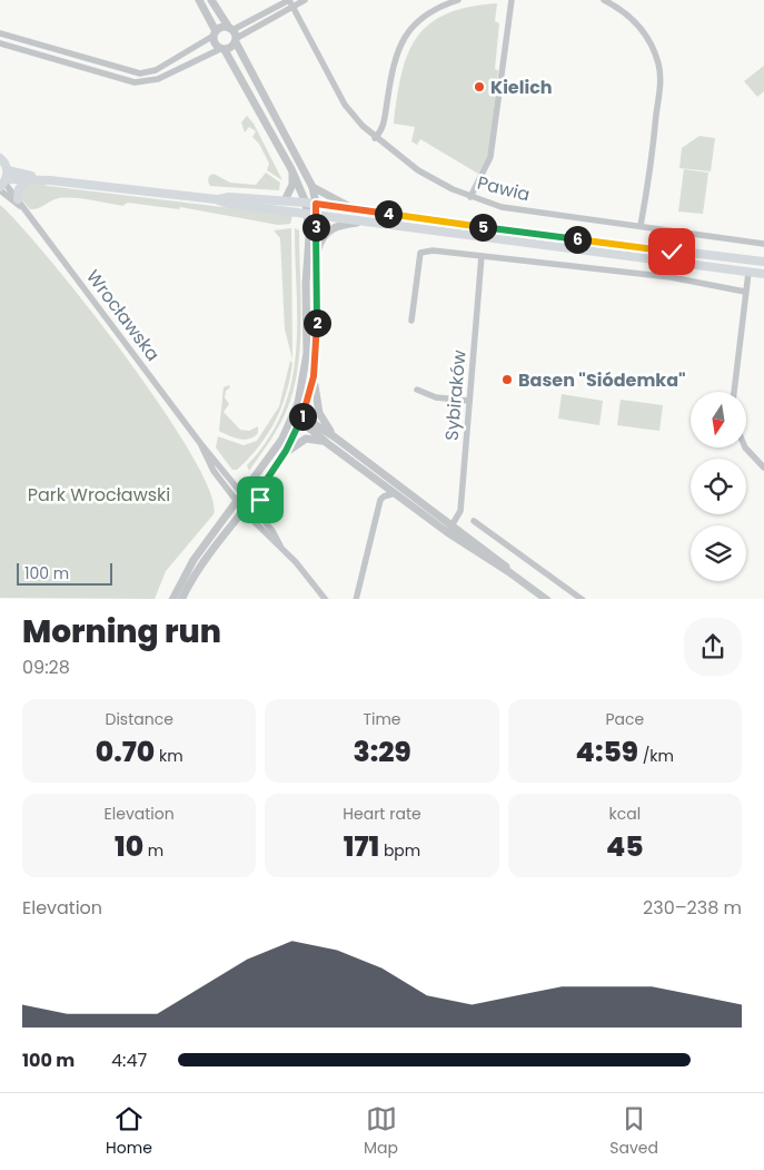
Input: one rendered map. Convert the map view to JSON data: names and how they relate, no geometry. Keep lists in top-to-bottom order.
{
  "streets": {
    "street": ["Pawia", "Wrocławska", "Sybiraków"]
  },
  "parks": ["Park Wrocławski"],
  "places": ["Kielich", "Basen \"Siódemka\""],
  "scale_bar": "100 m",
  "north": "bottom",
  "page": {
    "pins": [
      "4",
      "3",
      "5",
      "6",
      "2",
      "1"
    ],
    "scale": "100 m",
    "heading": ["Morning run", "09:28"],
    "stats": [
      ["Distance", "0.70 km"],
      ["Time", "3:29"],
      ["Pace", "4:59 /km"],
      ["Elevation", "10 m"],
      ["Heart rate", "171 bpm"],
      ["kcal", "45"]
    ],
    "chart": ["Elevation", "230–238 m"],
    "list": [
      {
        "name": "100 m",
        "note": "4:47"
      }
    ],
    "tabs": ["Home", "Map", "Saved"]
  }
}
